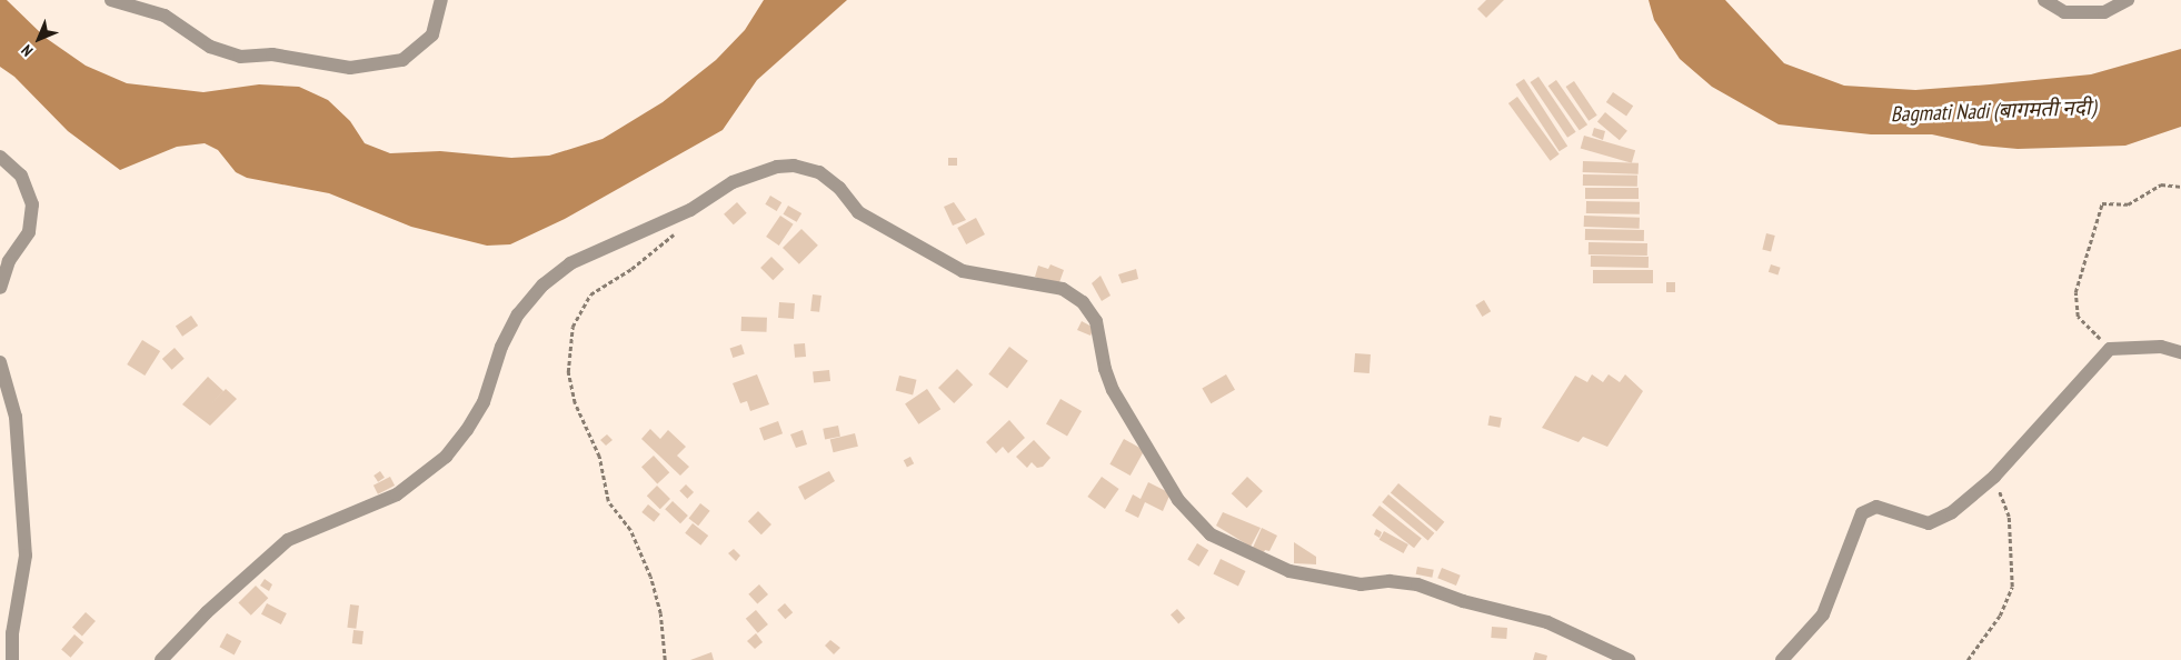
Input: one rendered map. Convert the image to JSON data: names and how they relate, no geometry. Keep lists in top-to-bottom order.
{
  "water": ["Bagmati Nadi (बागमती नदी)"],
  "north": "bottom left"
}
